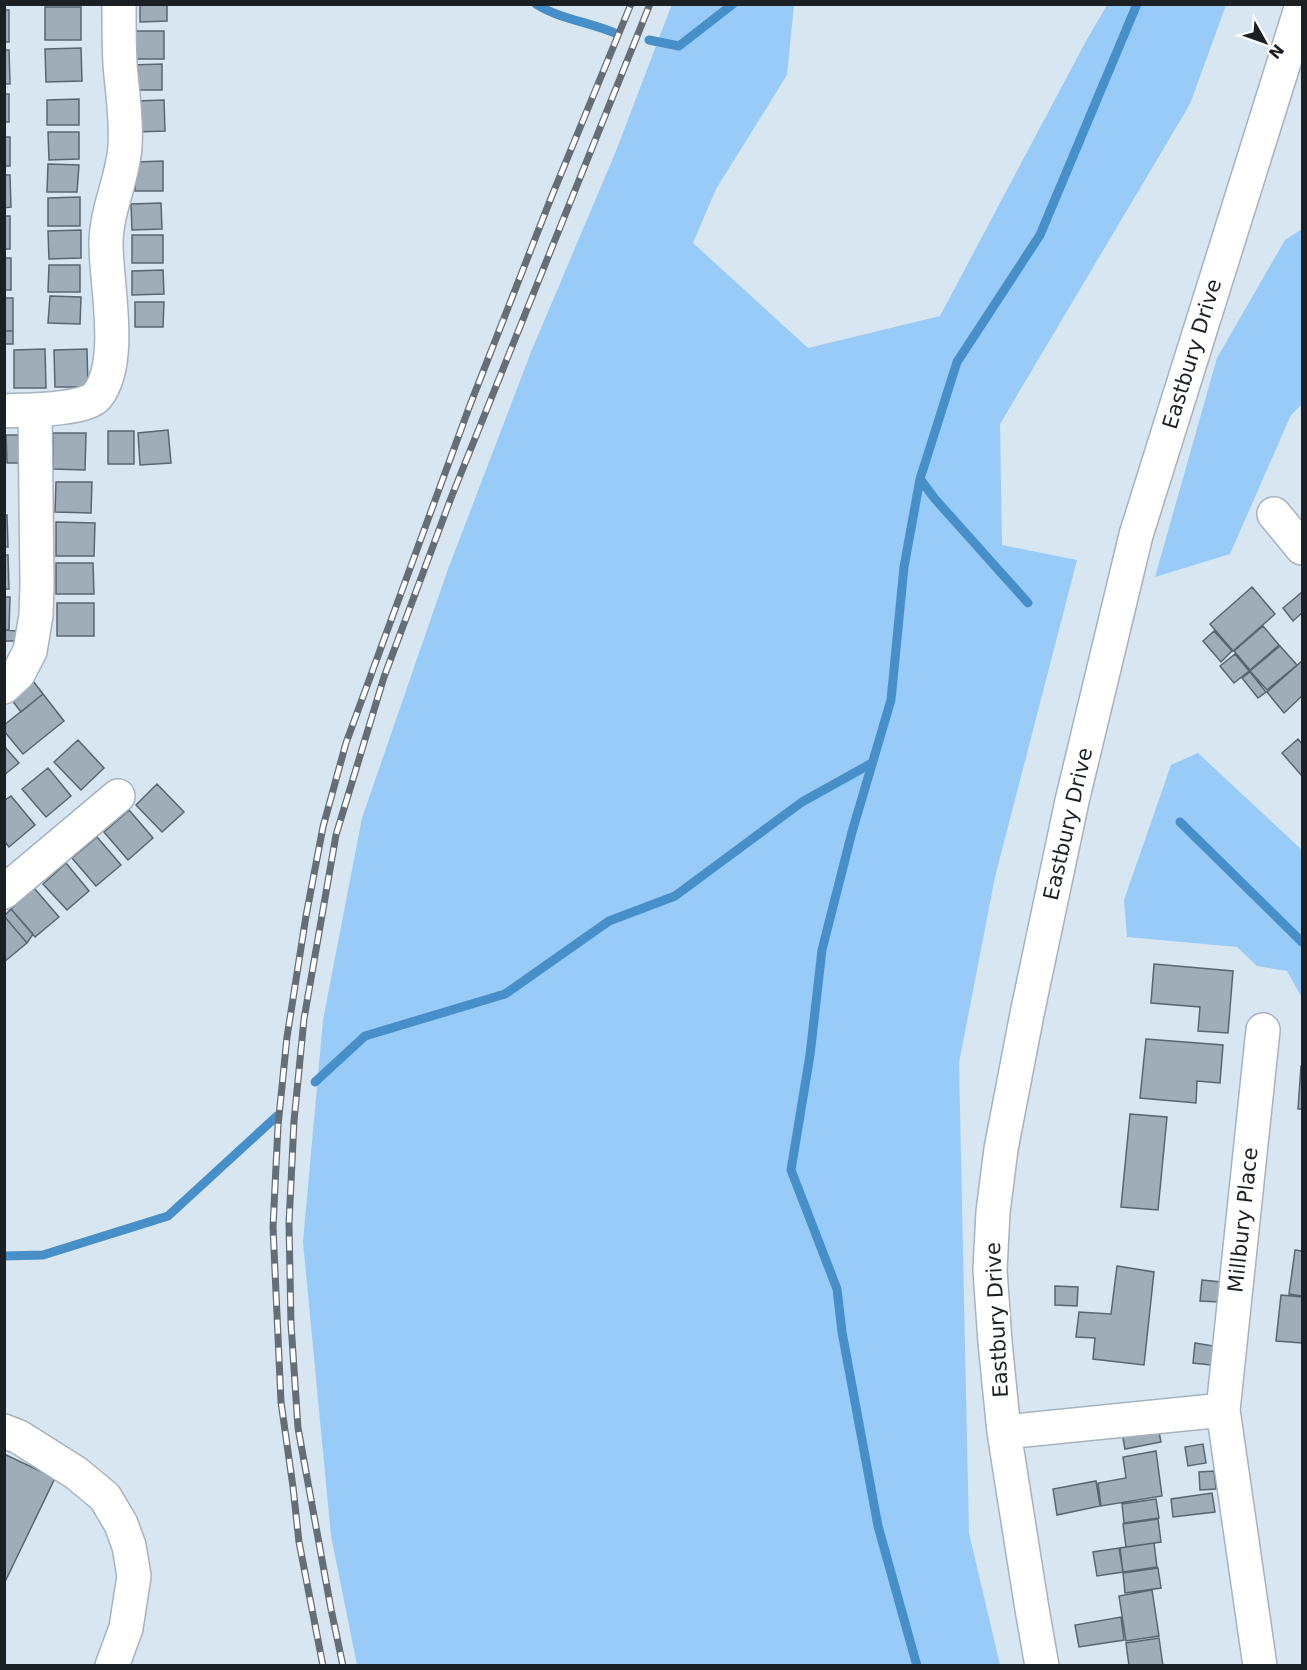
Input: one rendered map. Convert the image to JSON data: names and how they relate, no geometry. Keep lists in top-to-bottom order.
{
  "streets": {
    "street": ["Eastbury Drive", "Millbury Place"]
  },
  "north": "bottom right"
}
